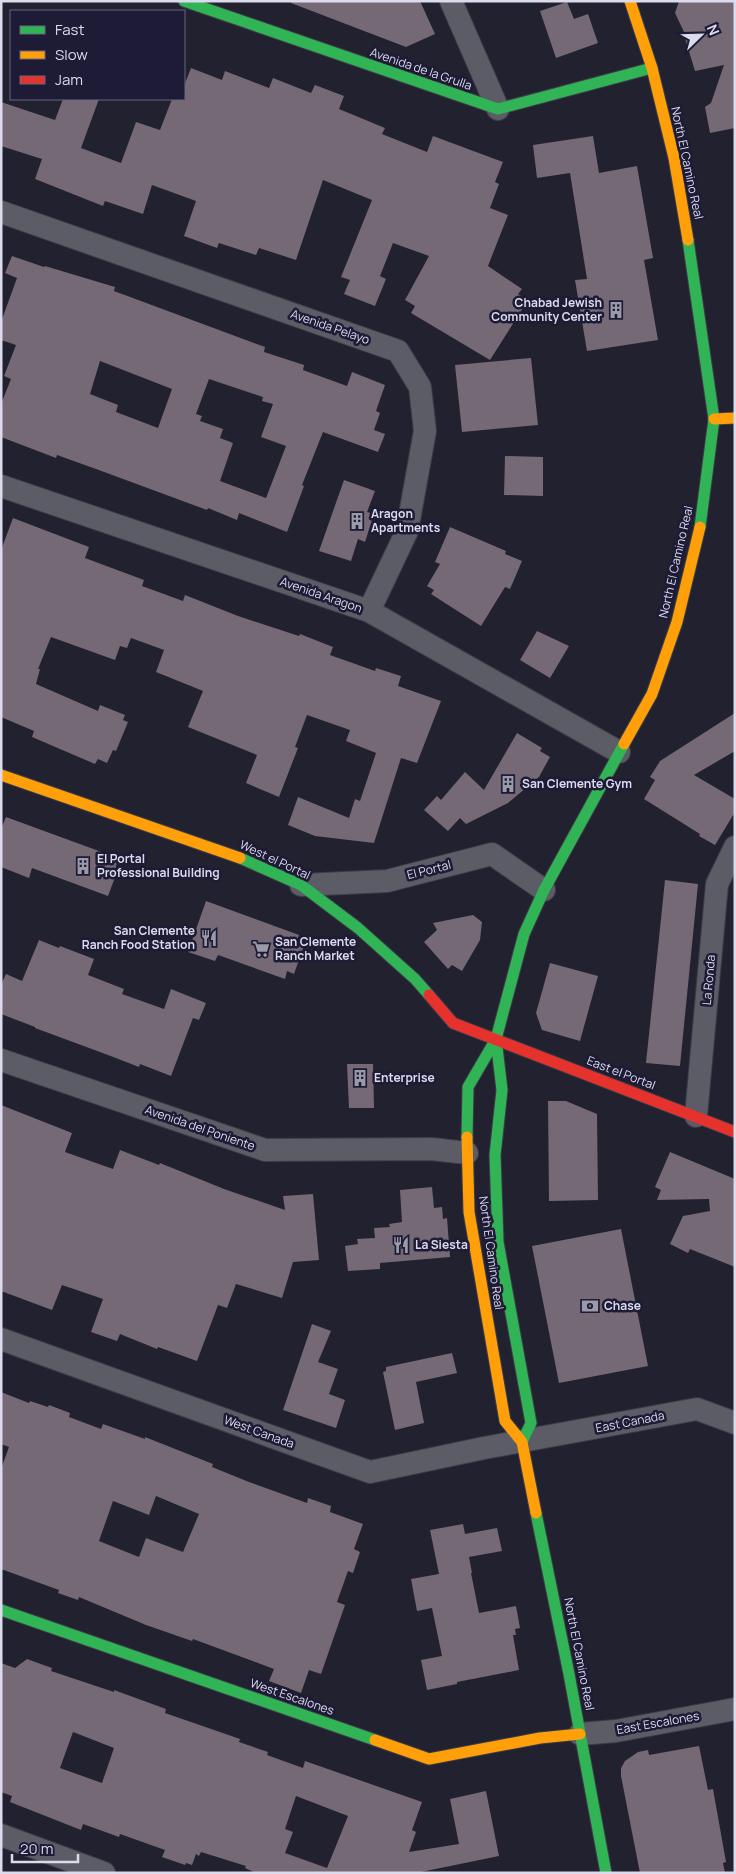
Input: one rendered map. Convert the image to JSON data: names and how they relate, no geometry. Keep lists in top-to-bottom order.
{
  "streets": {
    "main road": [
      "Avenida de la Grulla",
      "North El Camino Real",
      "West el Portal",
      "East el Portal",
      "West Escalones"
    ],
    "street": [
      "Avenida Pelayo",
      "Avenida Aragon",
      "El Portal",
      "La Ronda",
      "Avenida del Poniente",
      "East Canada",
      "West Canada",
      "East Escalones"
    ]
  },
  "crossings": [
    ["North El Camino Real", "Avenida Aragon"],
    ["North El Camino Real", "West el Portal"],
    ["North El Camino Real", "El Portal"],
    ["North El Camino Real", "East el Portal"],
    ["North El Camino Real", "Avenida del Poniente"],
    ["North El Camino Real", "East Canada"],
    ["North El Camino Real", "West Canada"],
    ["North El Camino Real", "West Escalones"],
    ["North El Camino Real", "East Escalones"],
    ["Avenida Pelayo", "Avenida Aragon"],
    ["West el Portal", "El Portal"],
    ["West el Portal", "East el Portal"],
    ["La Ronda", "East el Portal"],
    ["East Canada", "West Canada"],
    ["West Escalones", "East Escalones"]
  ],
  "places": {
    "building": [
      "Chabad Jewish Community Center",
      "Aragon Apartments",
      "San Clemente Gym",
      "El Portal Professional Building",
      "Enterprise"
    ],
    "restaurant": ["San Clemente Ranch Food Station", "La Siesta"],
    "supermarket": ["San Clemente Ranch Market"],
    "bank": ["Chase"]
  },
  "legend": ["Fast", "Slow", "Jam"],
  "scale_bar": "20 m",
  "north": "top right"
}
